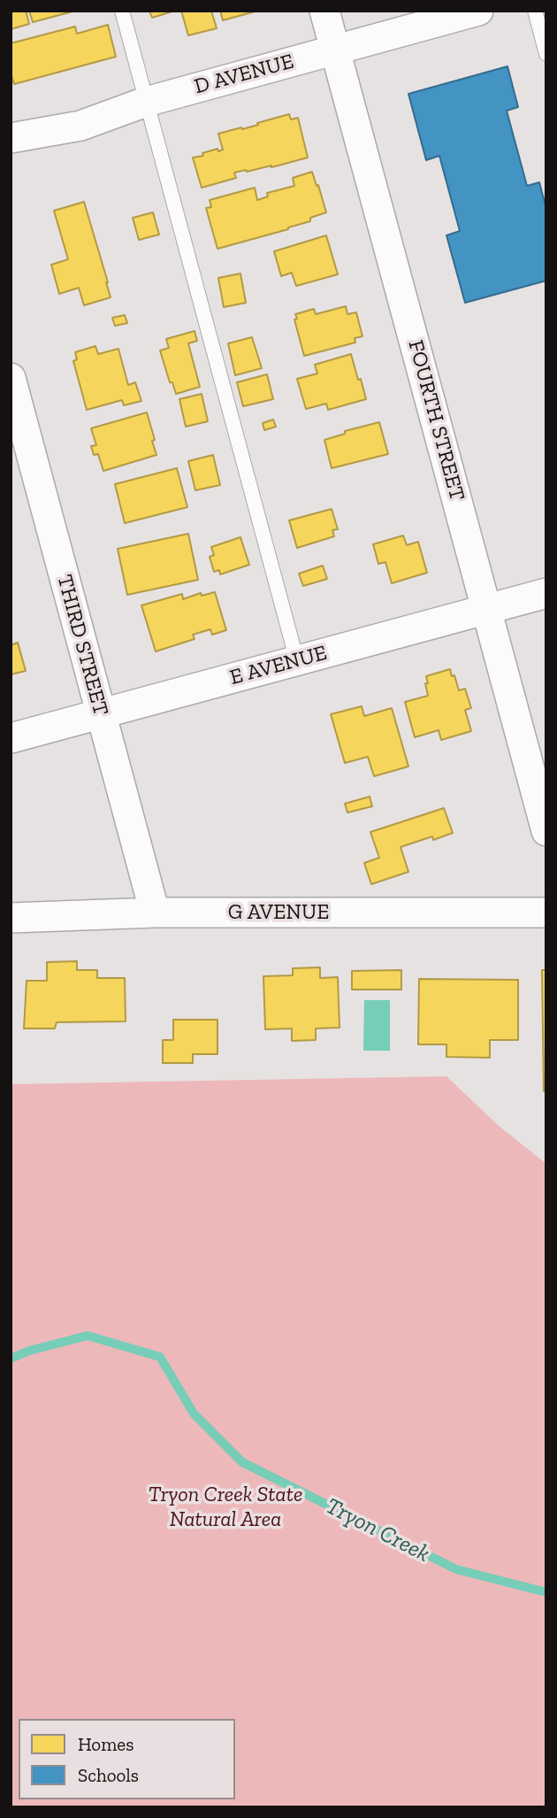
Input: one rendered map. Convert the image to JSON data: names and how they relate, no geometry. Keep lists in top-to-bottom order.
{
  "streets": {
    "street": [
      "D AVENUE",
      "FOURTH STREET",
      "THIRD STREET",
      "E AVENUE",
      "G AVENUE"
    ]
  },
  "crossings": [
    ["D AVENUE", "FOURTH STREET"],
    ["FOURTH STREET", "E AVENUE"],
    ["THIRD STREET", "E AVENUE"],
    ["THIRD STREET", "G AVENUE"]
  ],
  "water": ["Tryon Creek"],
  "parks": ["Tryon Creek State Natural Area"],
  "legend": ["Homes", "Schools"]
}
